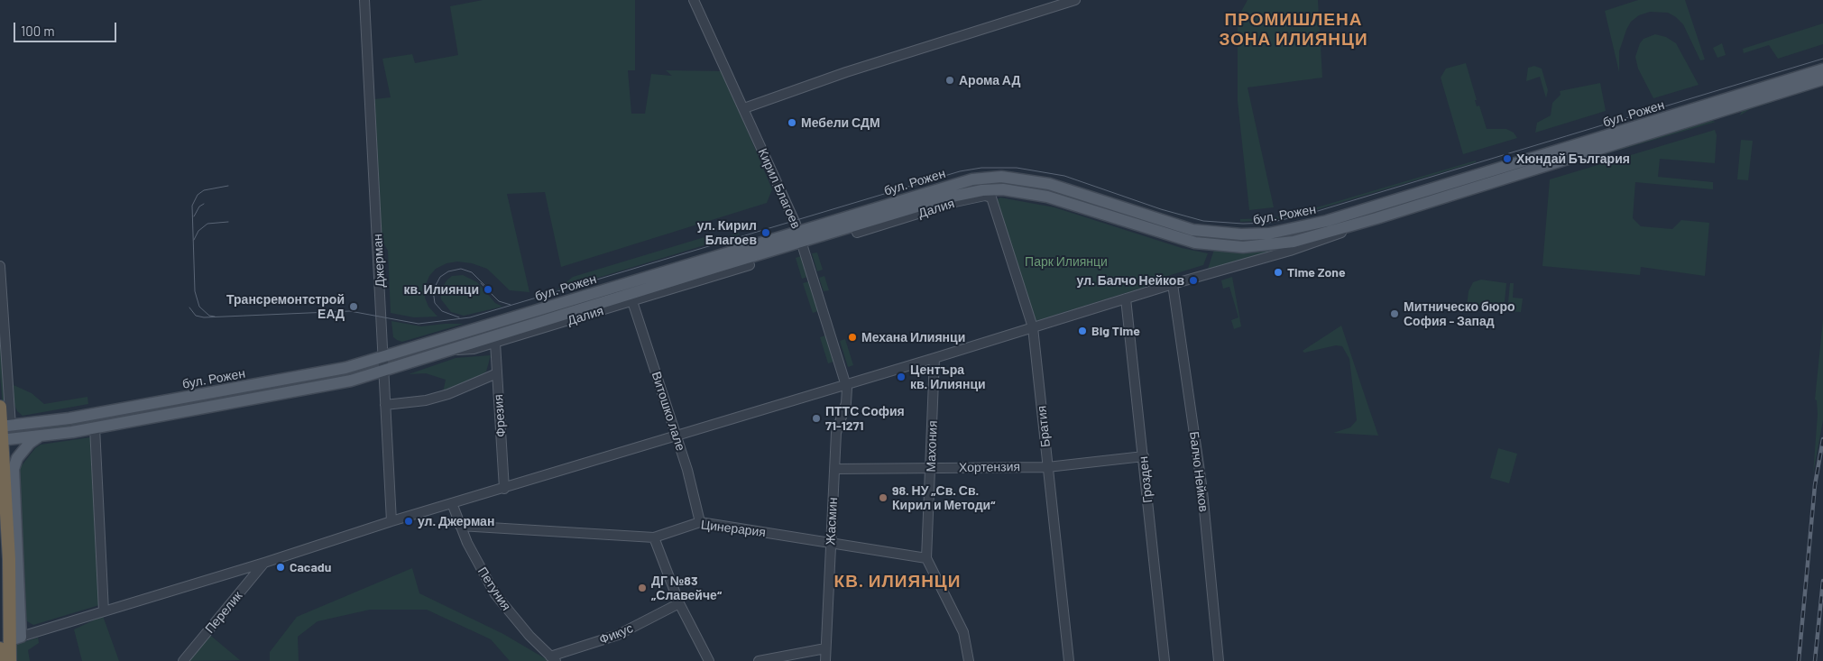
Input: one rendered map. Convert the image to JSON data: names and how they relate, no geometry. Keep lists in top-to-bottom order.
{
  "streets": {
    "main road": ["бул. Рожен"],
    "street": [
      "Кирил Благоев",
      "Далия",
      "Джерман",
      "Витошко лале",
      "Фрезия",
      "Братия",
      "Махония",
      "Хортензия",
      "Балчо Нейков",
      "Грозден",
      "Жасмин",
      "Цинерария",
      "Петуния",
      "Перелик",
      "Фикус"
    ]
  },
  "crossings": [
    ["бул. Рожен", "Кирил Благоев"],
    ["бул. Рожен", "Далия"],
    ["бул. Рожен", "Джерман"],
    ["бул. Рожен", "Витошко лале"],
    ["бул. Рожен", "Фрезия"],
    ["бул. Рожен", "Братия"],
    ["бул. Рожен", "Махония"],
    ["бул. Рожен", "Балчо Нейков"],
    ["бул. Рожен", "Грозден"],
    ["бул. Рожен", "Жасмин"],
    ["бул. Рожен", "Петуния"],
    ["бул. Рожен", "Перелик"],
    ["Кирил Благоев", "Жасмин"],
    ["Далия", "Витошко лале"],
    ["Далия", "Фрезия"],
    ["Далия", "Братия"],
    ["Витошко лале", "Цинерария"],
    ["Братия", "Хортензия"],
    ["Махония", "Хортензия"],
    ["Махония", "Цинерария"],
    ["Хортензия", "Грозден"],
    ["Хортензия", "Жасмин"],
    ["Жасмин", "Цинерария"],
    ["Цинерария", "Петуния"],
    ["Петуния", "Фикус"]
  ],
  "districts": ["ПРОМИШЛЕНА ЗОНА ИЛИЯНЦИ", "КВ. ИЛИЯНЦИ"],
  "parks": ["Парк Илиянци"],
  "places": [
    "Арома АД",
    "Мебели СДМ",
    "Хюндай България",
    "ул. Кирил Благоев",
    "Time Zone",
    "ул. Балчо Нейков",
    "кв. Илиянци",
    "Трансремонтстрой ЕАД",
    "Митническо бюро София - Запад",
    "Big Time",
    "Механа Илиянци",
    "Центъра кв. Илиянци",
    "ПТТС София 71-1271",
    "98. НУ „Св. Св. Кирил и Методи“",
    "ул. Джерман",
    "Cacadu",
    "ДГ №83 „Славейче“"
  ],
  "scale_bar": "100 m"
}
